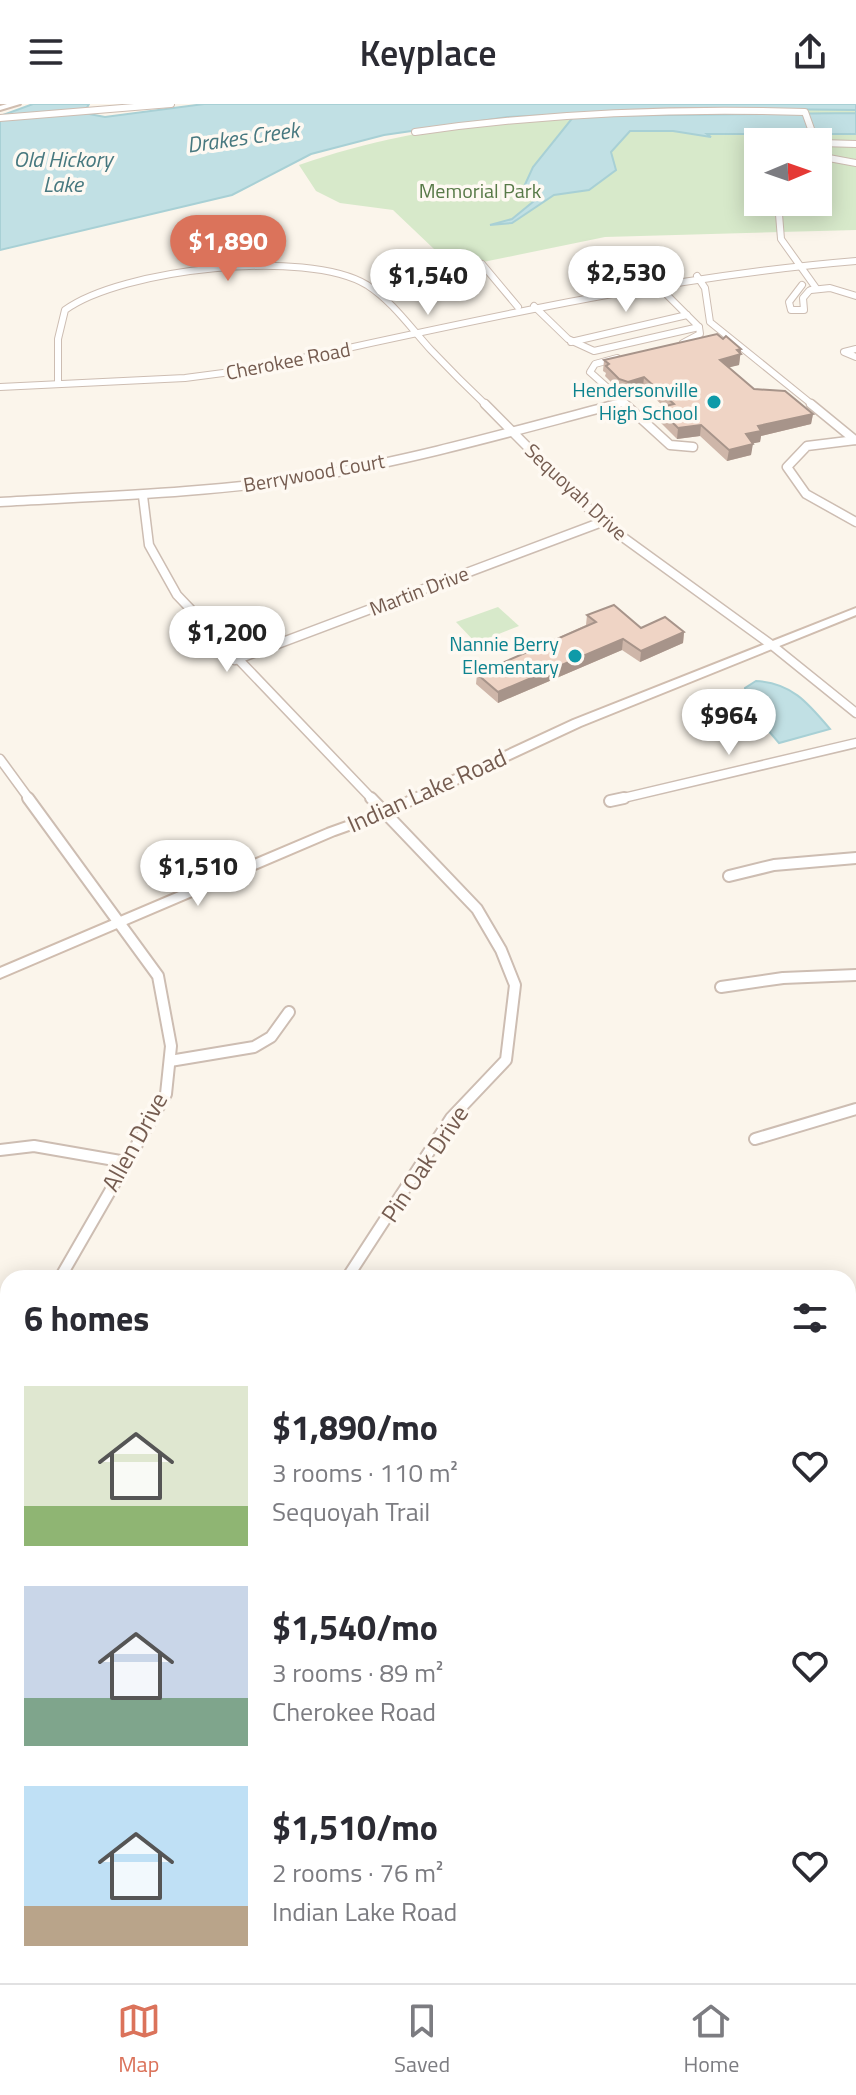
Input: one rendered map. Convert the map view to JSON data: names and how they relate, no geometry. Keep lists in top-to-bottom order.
{
  "streets": {
    "street": [
      "Cherokee Road",
      "Berrywood Court",
      "Sequoyah Drive",
      "Martin Drive",
      "Indian Lake Road",
      "Allen Drive",
      "Pin Oak Drive"
    ]
  },
  "crossings": [
    ["Cherokee Road", "Sequoyah Drive"],
    ["Berrywood Court", "Sequoyah Drive"],
    ["Berrywood Court", "Pin Oak Drive"],
    ["Sequoyah Drive", "Martin Drive"],
    ["Sequoyah Drive", "Indian Lake Road"],
    ["Martin Drive", "Pin Oak Drive"],
    ["Indian Lake Road", "Allen Drive"],
    ["Indian Lake Road", "Pin Oak Drive"]
  ],
  "water": ["Drakes Creek", "Old Hickory Lake"],
  "parks": ["Memorial Park"],
  "places": ["Hendersonville High School", "Nannie Berry Elementary"],
  "north": "right",
  "page": {
    "header": "Keyplace",
    "price": [
      "$1,890",
      "$2,530",
      "$1,540",
      "$1,200",
      "$964",
      "$1,510"
    ],
    "heading": "6 homes",
    "list": [
      {
        "name": "$1,890/mo",
        "note": "3 rooms · 110 m² · Sequoyah Trail"
      },
      {
        "name": "$1,540/mo",
        "note": "3 rooms · 89 m² · Cherokee Road"
      },
      {
        "name": "$1,510/mo",
        "note": "2 rooms · 76 m² · Indian Lake Road"
      }
    ],
    "tabs": ["Map", "Saved", "Home"]
  }
}
